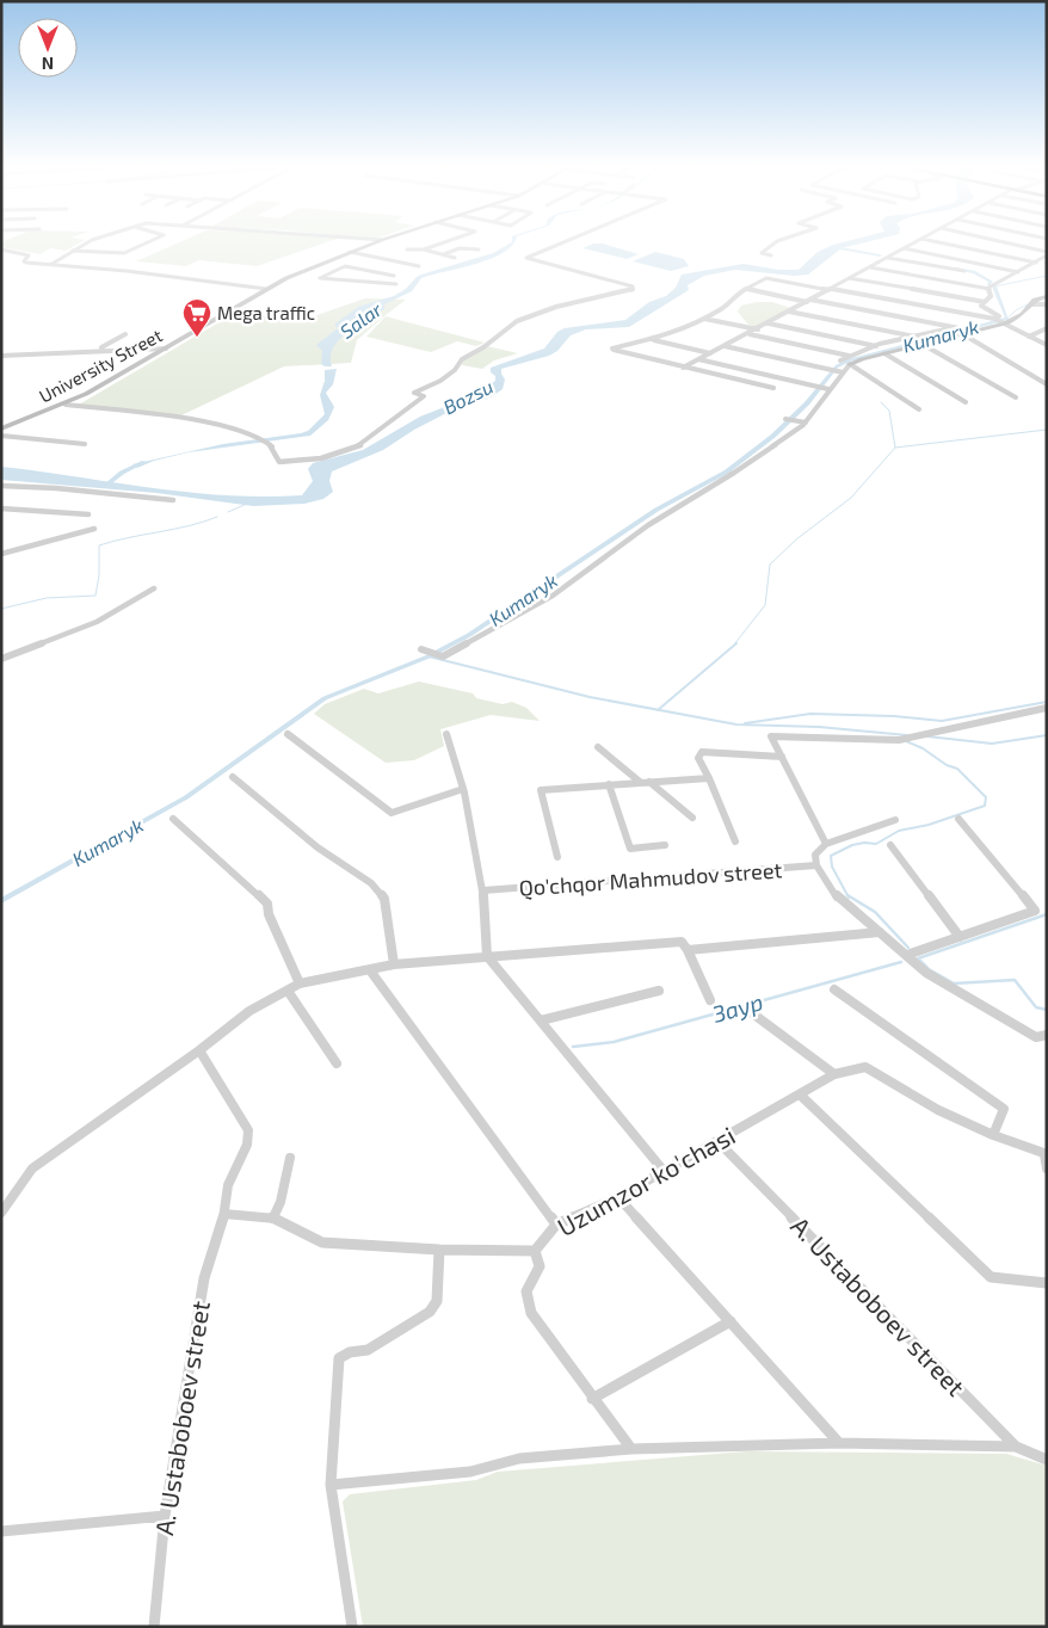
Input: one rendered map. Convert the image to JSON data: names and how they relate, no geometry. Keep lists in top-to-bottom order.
{
  "streets": {
    "main road": ["University Street"],
    "street": ["Qo'chqor Mahmudov street", "Uzumzor ko'chasi", "A. Ustaboboev street"]
  },
  "crossings": [
    ["Uzumzor ko'chasi", "A. Ustaboboev street"]
  ],
  "water": [
    "Salar",
    "Kumaryk",
    "Bozsu",
    "Заур"
  ],
  "places": {
    "supermarket": ["Mega traffic"]
  },
  "north": "bottom"
}
